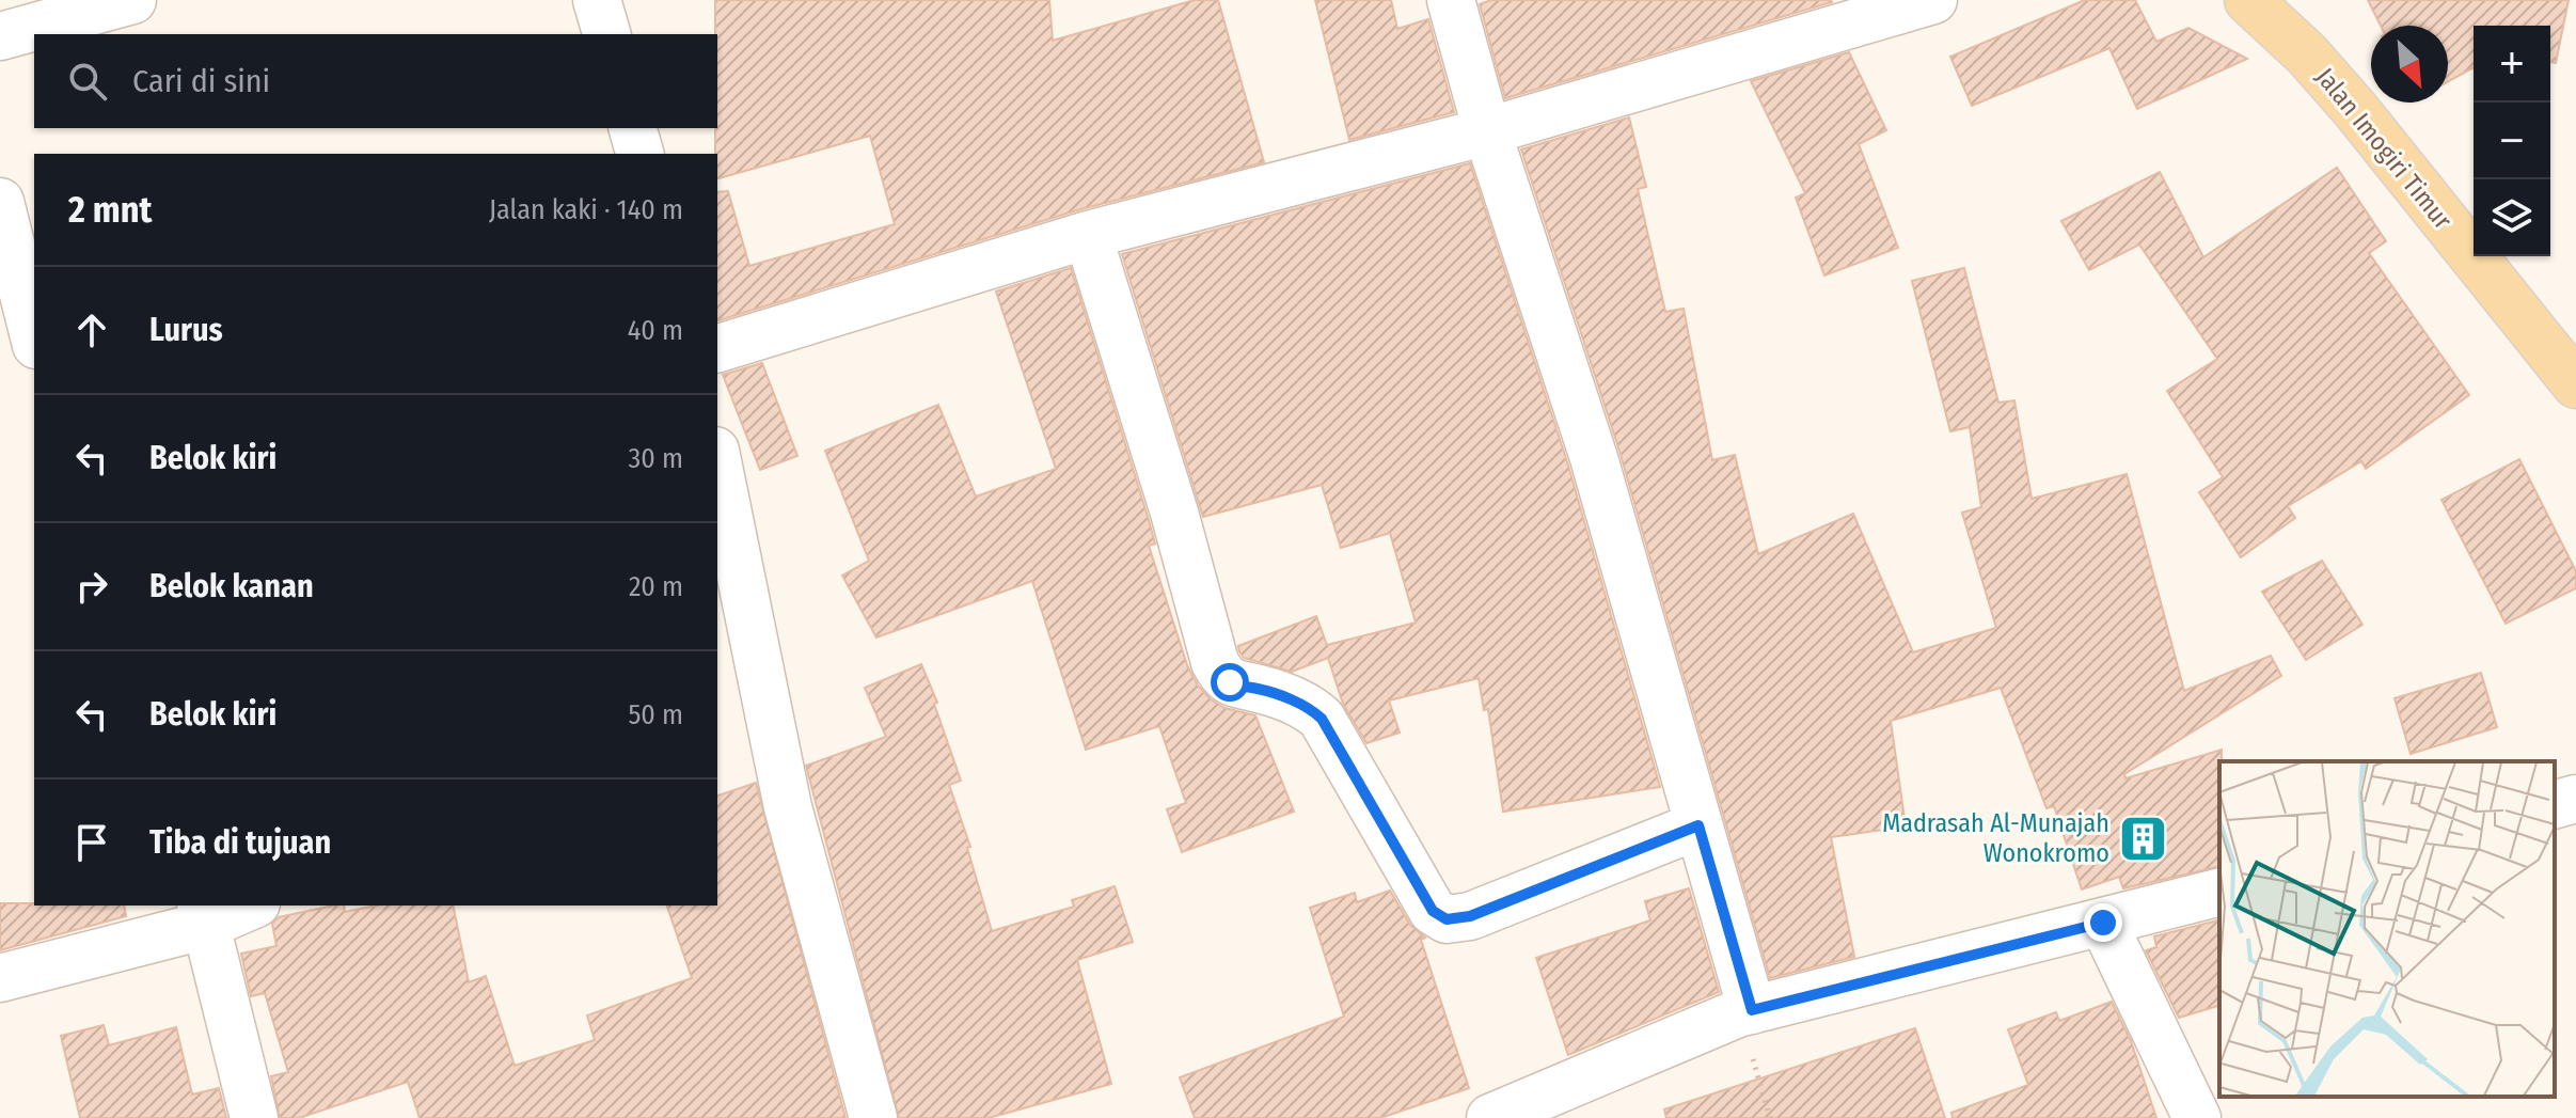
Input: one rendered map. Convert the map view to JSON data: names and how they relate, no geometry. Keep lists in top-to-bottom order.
{
  "streets": {
    "main road": ["Jalan Imogiri Timur"]
  },
  "places": {
    "building": ["Madrasah Al-Munajah Wonokromo"]
  },
  "north": "bottom right",
  "page": {
    "map_buttons": ["+", "−"],
    "search": "Cari di sini",
    "heading": ["2 mnt", "Jalan kaki · 140 m"],
    "list": [
      ["Lurus", "40 m"],
      ["Belok kiri", "30 m"],
      ["Belok kanan", "20 m"],
      ["Belok kiri", "50 m"],
      "Tiba di tujuan"
    ]
  }
}
